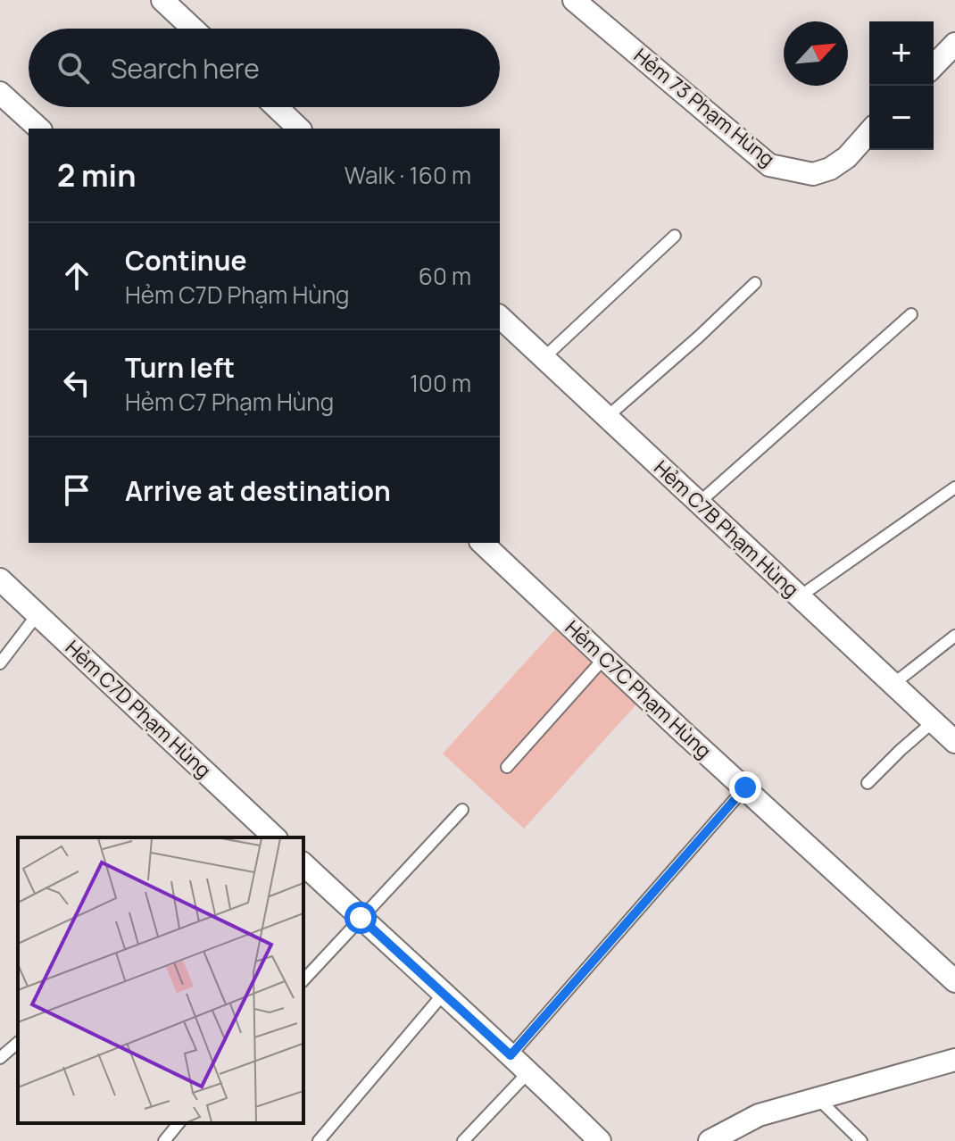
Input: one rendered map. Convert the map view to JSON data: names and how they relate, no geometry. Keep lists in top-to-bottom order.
{
  "streets": {
    "street": [
      "Hẻm 73 Phạm Hùng",
      "Hẻm C7B Phạm Hùng",
      "Hẻm C7C Phạm Hùng",
      "Hẻm C7D Phạm Hùng"
    ]
  },
  "north": "top right",
  "page": {
    "map_buttons": ["+", "−"],
    "search": "Search here",
    "heading": ["2 min", "Walk · 160 m"],
    "list": [
      ["Continue", "Hẻm C7D Phạm Hùng", "60 m"],
      ["Turn left", "Hẻm C7 Phạm Hùng", "100 m"],
      "Arrive at destination"
    ]
  }
}
